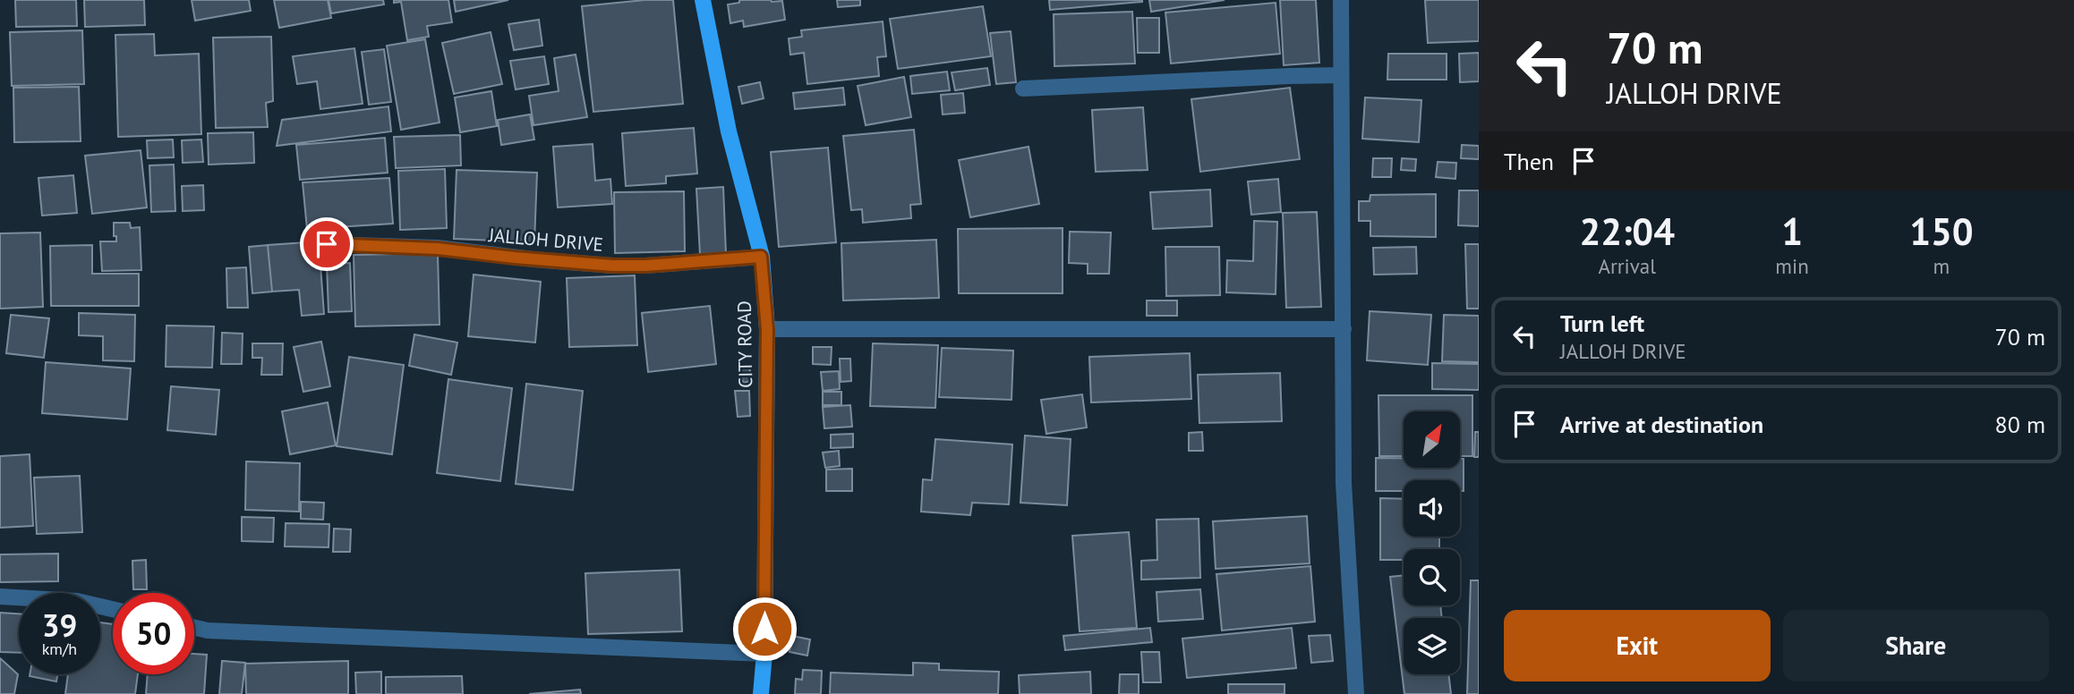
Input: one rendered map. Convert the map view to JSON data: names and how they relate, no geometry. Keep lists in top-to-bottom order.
{
  "streets": {
    "main road": ["CITY ROAD"],
    "street": ["JALLOH DRIVE"]
  },
  "crossings": [
    ["JALLOH DRIVE", "CITY ROAD"]
  ],
  "north": "top right",
  "page": {
    "turn": ["70 m", "JALLOH DRIVE"],
    "then": "Then",
    "eta": [
      "22:04",
      "Arrival",
      "1",
      "min",
      "150",
      "m"
    ],
    "list": [
      {
        "name": "Turn left",
        "note": "JALLOH DRIVE",
        "value": "70 m"
      },
      {
        "name": "Arrive at destination",
        "value": "80 m"
      }
    ],
    "speed": "39 km/h",
    "limit": "50",
    "buttons": ["Exit", "Share"]
  }
}
